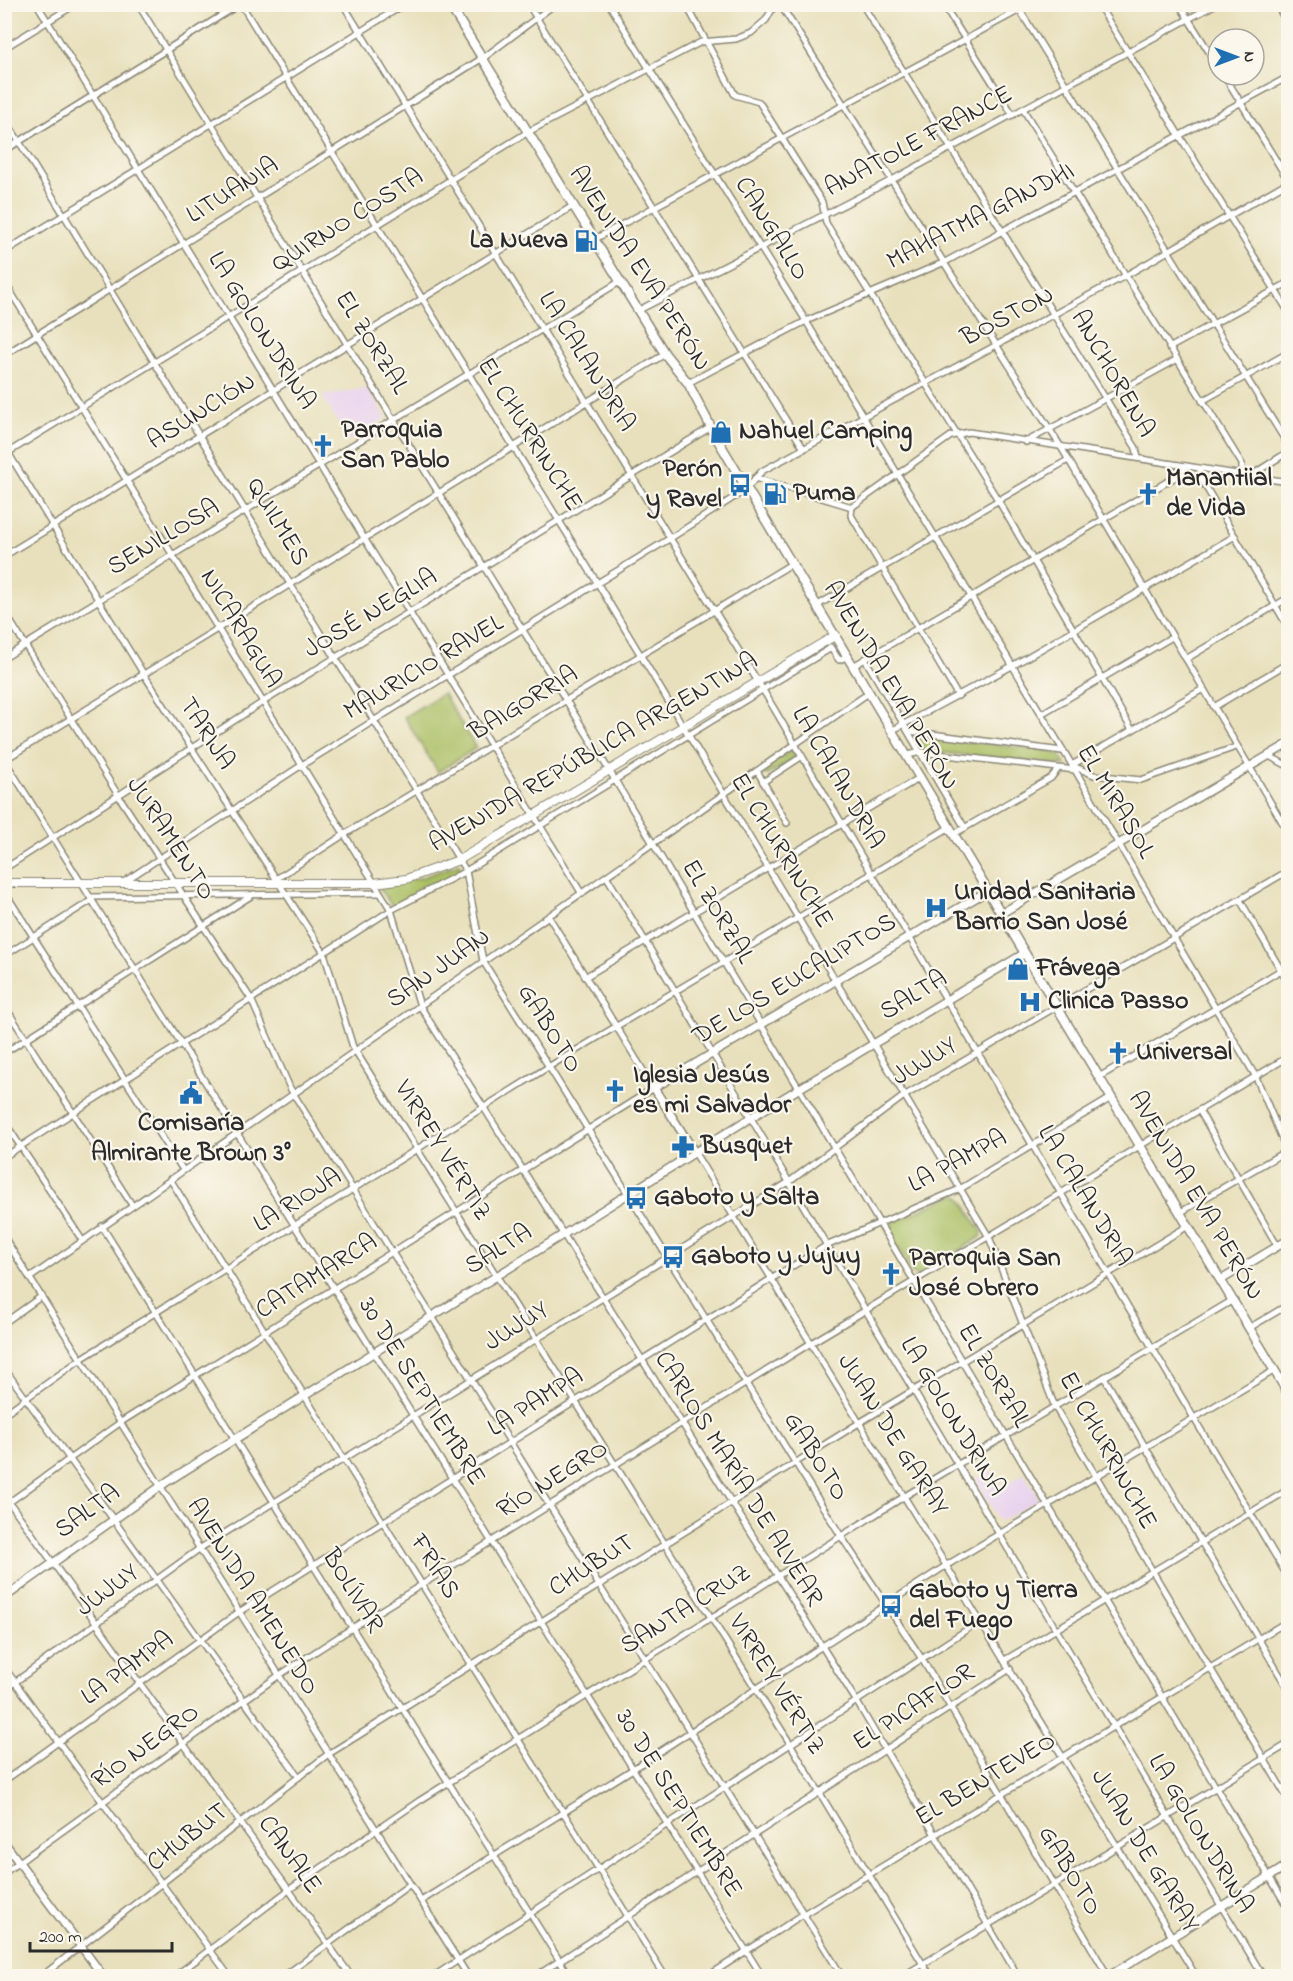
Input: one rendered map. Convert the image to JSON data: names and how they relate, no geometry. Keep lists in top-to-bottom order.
{
  "streets": {
    "main road": ["AVENIDA EVA PERÓN", "AVENIDA REPÚBLICA ARGENTINA"],
    "street": [
      "ANATOLE FRANCE",
      "LITUANIA",
      "MAHATMA GANDHI",
      "QUIRNO COSTA",
      "CANGALLO",
      "BOSTON",
      "LA GOLONDRINA",
      "EL ZORZAL",
      "LA CALANDRIA",
      "ANCHORENA",
      "ASUNCIÓN",
      "EL CHURRINCHE",
      "QUILMES",
      "SENILLOSA",
      "JOSÉ NEGLIA",
      "NICARAGUA",
      "MAURICIO RAVEL",
      "BAIGORRIA",
      "TARIJA",
      "EL MIRASOL",
      "JURAMENTO",
      "SAN JUAN",
      "DE LOS EUCALIPTOS",
      "SALTA",
      "GABOTO",
      "JUJUY",
      "VIRREY VÉRTIZ",
      "LA PAMPA",
      "LA RIOJA",
      "CATAMARCA",
      "30 DE SEPTIEMBRE",
      "JUAN DE GARAY",
      "CARLOS MARÍA DE ALVEAR",
      "RÍO NEGRO",
      "CHUBUT",
      "FRÍAS",
      "BOLÍVAR",
      "AVENIDA AMENEDO",
      "SANTA CRUZ",
      "EL PICAFLOR",
      "EL BENTEVEO",
      "CANALE"
    ]
  },
  "crossings": [
    ["ANATOLE FRANCE", "CANGALLO"],
    ["ANATOLE FRANCE", "AVENIDA EVA PERÓN"],
    ["ANATOLE FRANCE", "ANCHORENA"],
    ["LITUANIA", "AVENIDA EVA PERÓN"],
    ["LITUANIA", "LA GOLONDRINA"],
    ["LITUANIA", "EL ZORZAL"],
    ["LITUANIA", "LA CALANDRIA"],
    ["LITUANIA", "EL CHURRINCHE"],
    ["LITUANIA", "QUILMES"],
    ["LITUANIA", "NICARAGUA"],
    ["MAHATMA GANDHI", "CANGALLO"],
    ["MAHATMA GANDHI", "AVENIDA EVA PERÓN"],
    ["MAHATMA GANDHI", "ANCHORENA"],
    ["QUIRNO COSTA", "CANGALLO"],
    ["QUIRNO COSTA", "AVENIDA EVA PERÓN"],
    ["QUIRNO COSTA", "LA GOLONDRINA"],
    ["QUIRNO COSTA", "EL ZORZAL"],
    ["QUIRNO COSTA", "LA CALANDRIA"],
    ["QUIRNO COSTA", "EL CHURRINCHE"],
    ["QUIRNO COSTA", "QUILMES"],
    ["QUIRNO COSTA", "NICARAGUA"],
    ["QUIRNO COSTA", "TARIJA"],
    ["CANGALLO", "BOSTON"],
    ["CANGALLO", "EL MIRASOL"],
    ["AVENIDA EVA PERÓN", "BOSTON"],
    ["AVENIDA EVA PERÓN", "ASUNCIÓN"],
    ["AVENIDA EVA PERÓN", "SENILLOSA"],
    ["AVENIDA EVA PERÓN", "JOSÉ NEGLIA"],
    ["AVENIDA EVA PERÓN", "MAURICIO RAVEL"],
    ["AVENIDA EVA PERÓN", "BAIGORRIA"],
    ["AVENIDA EVA PERÓN", "AVENIDA REPÚBLICA ARGENTINA"],
    ["AVENIDA EVA PERÓN", "SAN JUAN"],
    ["AVENIDA EVA PERÓN", "DE LOS EUCALIPTOS"],
    ["AVENIDA EVA PERÓN", "SALTA"],
    ["AVENIDA EVA PERÓN", "JUJUY"],
    ["AVENIDA EVA PERÓN", "LA PAMPA"],
    ["AVENIDA EVA PERÓN", "LA RIOJA"],
    ["AVENIDA EVA PERÓN", "RÍO NEGRO"],
    ["AVENIDA EVA PERÓN", "CHUBUT"],
    ["AVENIDA EVA PERÓN", "SANTA CRUZ"],
    ["BOSTON", "ANCHORENA"],
    ["BOSTON", "MAURICIO RAVEL"],
    ["LA GOLONDRINA", "ASUNCIÓN"],
    ["LA GOLONDRINA", "SENILLOSA"],
    ["LA GOLONDRINA", "JOSÉ NEGLIA"],
    ["LA GOLONDRINA", "MAURICIO RAVEL"],
    ["LA GOLONDRINA", "BAIGORRIA"],
    ["LA GOLONDRINA", "AVENIDA REPÚBLICA ARGENTINA"],
    ["LA GOLONDRINA", "SAN JUAN"],
    ["LA GOLONDRINA", "DE LOS EUCALIPTOS"],
    ["LA GOLONDRINA", "SALTA"],
    ["LA GOLONDRINA", "JUJUY"],
    ["LA GOLONDRINA", "LA PAMPA"],
    ["LA GOLONDRINA", "LA RIOJA"],
    ["LA GOLONDRINA", "RÍO NEGRO"],
    ["LA GOLONDRINA", "CHUBUT"],
    ["LA GOLONDRINA", "SANTA CRUZ"],
    ["LA GOLONDRINA", "EL PICAFLOR"],
    ["LA GOLONDRINA", "EL BENTEVEO"],
    ["EL ZORZAL", "ASUNCIÓN"],
    ["EL ZORZAL", "SENILLOSA"],
    ["EL ZORZAL", "JOSÉ NEGLIA"],
    ["EL ZORZAL", "MAURICIO RAVEL"],
    ["EL ZORZAL", "BAIGORRIA"],
    ["EL ZORZAL", "AVENIDA REPÚBLICA ARGENTINA"],
    ["EL ZORZAL", "SAN JUAN"],
    ["EL ZORZAL", "DE LOS EUCALIPTOS"],
    ["EL ZORZAL", "SALTA"],
    ["EL ZORZAL", "JUJUY"],
    ["EL ZORZAL", "LA PAMPA"],
    ["EL ZORZAL", "LA RIOJA"],
    ["EL ZORZAL", "RÍO NEGRO"],
    ["EL ZORZAL", "CHUBUT"],
    ["EL ZORZAL", "SANTA CRUZ"],
    ["EL ZORZAL", "EL PICAFLOR"],
    ["EL ZORZAL", "EL BENTEVEO"],
    ["LA CALANDRIA", "ASUNCIÓN"],
    ["LA CALANDRIA", "SENILLOSA"],
    ["LA CALANDRIA", "JOSÉ NEGLIA"],
    ["LA CALANDRIA", "MAURICIO RAVEL"],
    ["LA CALANDRIA", "BAIGORRIA"],
    ["LA CALANDRIA", "AVENIDA REPÚBLICA ARGENTINA"],
    ["LA CALANDRIA", "SAN JUAN"],
    ["LA CALANDRIA", "DE LOS EUCALIPTOS"],
    ["LA CALANDRIA", "SALTA"],
    ["LA CALANDRIA", "JUJUY"],
    ["LA CALANDRIA", "LA PAMPA"],
    ["LA CALANDRIA", "LA RIOJA"],
    ["LA CALANDRIA", "RÍO NEGRO"],
    ["LA CALANDRIA", "CHUBUT"],
    ["LA CALANDRIA", "SANTA CRUZ"],
    ["LA CALANDRIA", "EL PICAFLOR"],
    ["ASUNCIÓN", "EL CHURRINCHE"],
    ["ASUNCIÓN", "QUILMES"],
    ["ASUNCIÓN", "NICARAGUA"],
    ["ASUNCIÓN", "TARIJA"],
    ["EL CHURRINCHE", "SENILLOSA"],
    ["EL CHURRINCHE", "JOSÉ NEGLIA"],
    ["EL CHURRINCHE", "MAURICIO RAVEL"],
    ["EL CHURRINCHE", "BAIGORRIA"],
    ["EL CHURRINCHE", "AVENIDA REPÚBLICA ARGENTINA"],
    ["EL CHURRINCHE", "SAN JUAN"],
    ["EL CHURRINCHE", "DE LOS EUCALIPTOS"],
    ["EL CHURRINCHE", "SALTA"],
    ["EL CHURRINCHE", "JUJUY"],
    ["EL CHURRINCHE", "LA PAMPA"],
    ["EL CHURRINCHE", "LA RIOJA"],
    ["EL CHURRINCHE", "RÍO NEGRO"],
    ["EL CHURRINCHE", "CHUBUT"],
    ["EL CHURRINCHE", "SANTA CRUZ"],
    ["EL CHURRINCHE", "EL PICAFLOR"],
    ["EL CHURRINCHE", "EL BENTEVEO"],
    ["QUILMES", "SENILLOSA"],
    ["QUILMES", "JOSÉ NEGLIA"],
    ["QUILMES", "MAURICIO RAVEL"],
    ["QUILMES", "BAIGORRIA"],
    ["QUILMES", "AVENIDA REPÚBLICA ARGENTINA"],
    ["QUILMES", "SAN JUAN"],
    ["QUILMES", "GABOTO"],
    ["SENILLOSA", "NICARAGUA"],
    ["SENILLOSA", "TARIJA"],
    ["SENILLOSA", "JURAMENTO"],
    ["JOSÉ NEGLIA", "NICARAGUA"],
    ["JOSÉ NEGLIA", "TARIJA"],
    ["JOSÉ NEGLIA", "JURAMENTO"],
    ["JOSÉ NEGLIA", "30 DE SEPTIEMBRE"],
    ["NICARAGUA", "MAURICIO RAVEL"],
    ["NICARAGUA", "BAIGORRIA"],
    ["NICARAGUA", "AVENIDA REPÚBLICA ARGENTINA"],
    ["NICARAGUA", "SAN JUAN"],
    ["NICARAGUA", "CARLOS MARÍA DE ALVEAR"],
    ["MAURICIO RAVEL", "TARIJA"],
    ["MAURICIO RAVEL", "AVENIDA REPÚBLICA ARGENTINA"],
    ["MAURICIO RAVEL", "JURAMENTO"],
    ["BAIGORRIA", "TARIJA"],
    ["BAIGORRIA", "AVENIDA REPÚBLICA ARGENTINA"],
    ["TARIJA", "AVENIDA REPÚBLICA ARGENTINA"],
    ["TARIJA", "SAN JUAN"],
    ["TARIJA", "VIRREY VÉRTIZ"],
    ["AVENIDA REPÚBLICA ARGENTINA", "JURAMENTO"],
    ["AVENIDA REPÚBLICA ARGENTINA", "30 DE SEPTIEMBRE"],
    ["EL MIRASOL", "JUJUY"],
    ["EL MIRASOL", "RÍO NEGRO"],
    ["JURAMENTO", "SAN JUAN"],
    ["JURAMENTO", "SALTA"],
    ["JURAMENTO", "JUJUY"],
    ["JURAMENTO", "LA PAMPA"],
    ["JURAMENTO", "LA RIOJA"],
    ["JURAMENTO", "CATAMARCA"],
    ["JURAMENTO", "RÍO NEGRO"],
    ["JURAMENTO", "CHUBUT"],
    ["JURAMENTO", "SANTA CRUZ"],
    ["JURAMENTO", "EL PICAFLOR"],
    ["JURAMENTO", "EL BENTEVEO"],
    ["SAN JUAN", "GABOTO"],
    ["SAN JUAN", "VIRREY VÉRTIZ"],
    ["SAN JUAN", "30 DE SEPTIEMBRE"],
    ["SAN JUAN", "JUAN DE GARAY"],
    ["SAN JUAN", "CARLOS MARÍA DE ALVEAR"],
    ["SAN JUAN", "FRÍAS"],
    ["SAN JUAN", "BOLÍVAR"],
    ["SAN JUAN", "AVENIDA AMENEDO"],
    ["DE LOS EUCALIPTOS", "CATAMARCA"],
    ["DE LOS EUCALIPTOS", "JUAN DE GARAY"],
    ["SALTA", "GABOTO"],
    ["SALTA", "VIRREY VÉRTIZ"],
    ["SALTA", "30 DE SEPTIEMBRE"],
    ["SALTA", "JUAN DE GARAY"],
    ["SALTA", "CARLOS MARÍA DE ALVEAR"],
    ["SALTA", "FRÍAS"],
    ["SALTA", "BOLÍVAR"],
    ["SALTA", "AVENIDA AMENEDO"],
    ["SALTA", "CANALE"],
    ["GABOTO", "JUJUY"],
    ["GABOTO", "LA PAMPA"],
    ["GABOTO", "LA RIOJA"],
    ["GABOTO", "CATAMARCA"],
    ["GABOTO", "RÍO NEGRO"],
    ["GABOTO", "CHUBUT"],
    ["GABOTO", "SANTA CRUZ"],
    ["GABOTO", "EL PICAFLOR"],
    ["GABOTO", "EL BENTEVEO"],
    ["JUJUY", "VIRREY VÉRTIZ"],
    ["JUJUY", "30 DE SEPTIEMBRE"],
    ["JUJUY", "JUAN DE GARAY"],
    ["JUJUY", "CARLOS MARÍA DE ALVEAR"],
    ["JUJUY", "FRÍAS"],
    ["JUJUY", "BOLÍVAR"],
    ["JUJUY", "AVENIDA AMENEDO"],
    ["JUJUY", "CANALE"],
    ["VIRREY VÉRTIZ", "LA PAMPA"],
    ["VIRREY VÉRTIZ", "LA RIOJA"],
    ["VIRREY VÉRTIZ", "CATAMARCA"],
    ["VIRREY VÉRTIZ", "RÍO NEGRO"],
    ["VIRREY VÉRTIZ", "CHUBUT"],
    ["VIRREY VÉRTIZ", "SANTA CRUZ"],
    ["VIRREY VÉRTIZ", "EL PICAFLOR"],
    ["VIRREY VÉRTIZ", "EL BENTEVEO"],
    ["LA PAMPA", "30 DE SEPTIEMBRE"],
    ["LA PAMPA", "JUAN DE GARAY"],
    ["LA PAMPA", "CARLOS MARÍA DE ALVEAR"],
    ["LA PAMPA", "FRÍAS"],
    ["LA PAMPA", "BOLÍVAR"],
    ["LA PAMPA", "AVENIDA AMENEDO"],
    ["LA PAMPA", "CANALE"],
    ["LA RIOJA", "30 DE SEPTIEMBRE"],
    ["LA RIOJA", "JUAN DE GARAY"],
    ["LA RIOJA", "CARLOS MARÍA DE ALVEAR"],
    ["LA RIOJA", "FRÍAS"],
    ["LA RIOJA", "BOLÍVAR"],
    ["LA RIOJA", "AVENIDA AMENEDO"],
    ["CATAMARCA", "30 DE SEPTIEMBRE"],
    ["CATAMARCA", "JUAN DE GARAY"],
    ["CATAMARCA", "CARLOS MARÍA DE ALVEAR"],
    ["CATAMARCA", "FRÍAS"],
    ["CATAMARCA", "BOLÍVAR"],
    ["CATAMARCA", "AVENIDA AMENEDO"],
    ["CATAMARCA", "CANALE"],
    ["30 DE SEPTIEMBRE", "RÍO NEGRO"],
    ["30 DE SEPTIEMBRE", "CHUBUT"],
    ["30 DE SEPTIEMBRE", "SANTA CRUZ"],
    ["30 DE SEPTIEMBRE", "EL PICAFLOR"],
    ["30 DE SEPTIEMBRE", "EL BENTEVEO"],
    ["JUAN DE GARAY", "RÍO NEGRO"],
    ["JUAN DE GARAY", "CHUBUT"],
    ["JUAN DE GARAY", "SANTA CRUZ"],
    ["JUAN DE GARAY", "EL PICAFLOR"],
    ["JUAN DE GARAY", "EL BENTEVEO"],
    ["CARLOS MARÍA DE ALVEAR", "RÍO NEGRO"],
    ["CARLOS MARÍA DE ALVEAR", "CHUBUT"],
    ["CARLOS MARÍA DE ALVEAR", "SANTA CRUZ"],
    ["CARLOS MARÍA DE ALVEAR", "EL PICAFLOR"],
    ["CARLOS MARÍA DE ALVEAR", "EL BENTEVEO"],
    ["RÍO NEGRO", "FRÍAS"],
    ["RÍO NEGRO", "BOLÍVAR"],
    ["RÍO NEGRO", "AVENIDA AMENEDO"],
    ["RÍO NEGRO", "CANALE"],
    ["CHUBUT", "FRÍAS"],
    ["CHUBUT", "BOLÍVAR"],
    ["CHUBUT", "AVENIDA AMENEDO"],
    ["CHUBUT", "CANALE"],
    ["FRÍAS", "SANTA CRUZ"],
    ["FRÍAS", "EL PICAFLOR"],
    ["BOLÍVAR", "SANTA CRUZ"],
    ["BOLÍVAR", "EL PICAFLOR"],
    ["AVENIDA AMENEDO", "SANTA CRUZ"],
    ["SANTA CRUZ", "CANALE"]
  ],
  "places": {
    "fuel station": ["La Nueva", "Puma"],
    "shop": ["Nahuel Camping", "Frávega"],
    "church": [
      "Parroquia San Pablo",
      "Manantiial de Vida",
      "Universal",
      "Iglesia Jesús es mi Salvador",
      "Parroquia San José Obrero"
    ],
    "bus stop": [
      "Perón y Ravel",
      "Gaboto y Salta",
      "Gaboto y Jujuy",
      "Gaboto y Tierra del Fuego"
    ],
    "hospital": ["Unidad Sanitaria Barrio San José", "Clinica Passo"],
    "public building": ["Comisaría Almirante Brown 3°"],
    "pharmacy": ["Busquet"]
  },
  "scale_bar": "200 m",
  "north": "right"
}
